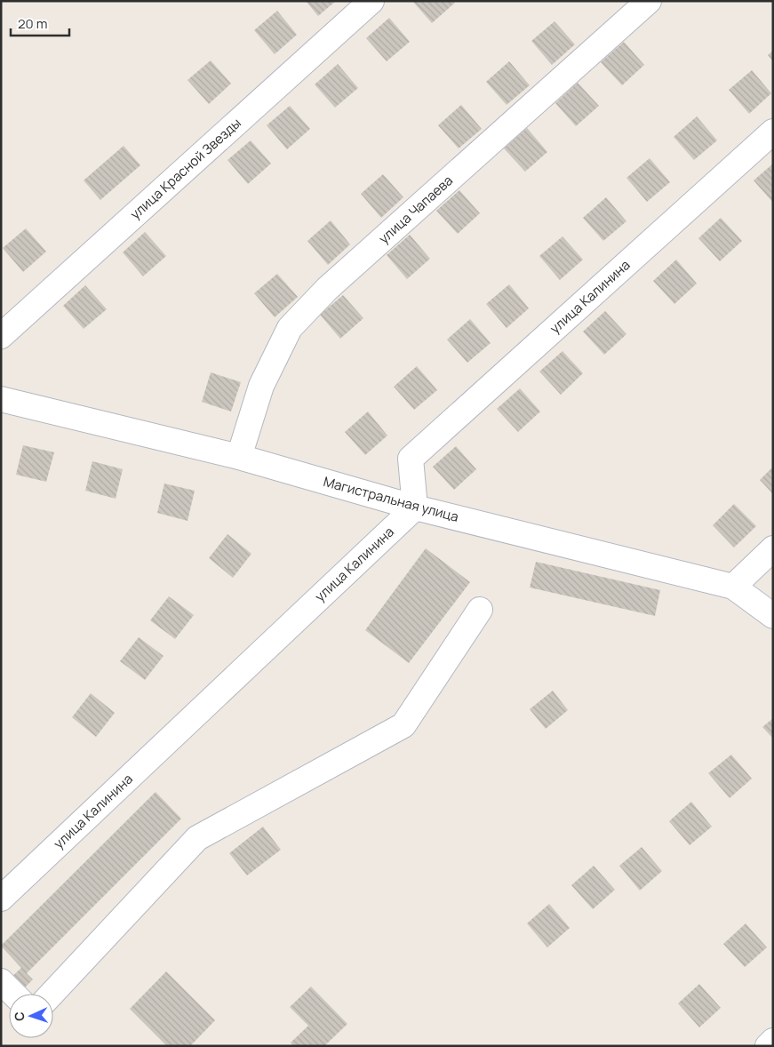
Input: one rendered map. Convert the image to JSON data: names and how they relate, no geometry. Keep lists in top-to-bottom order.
{
  "streets": {
    "street": [
      "улица Красной Звезды",
      "улица Чапаева",
      "улица Калинина",
      "Магистральная улица"
    ]
  },
  "crossings": [
    ["улица Чапаева", "Магистральная улица"],
    ["улица Калинина", "Магистральная улица"]
  ],
  "scale_bar": "20 m",
  "north": "left"
}
